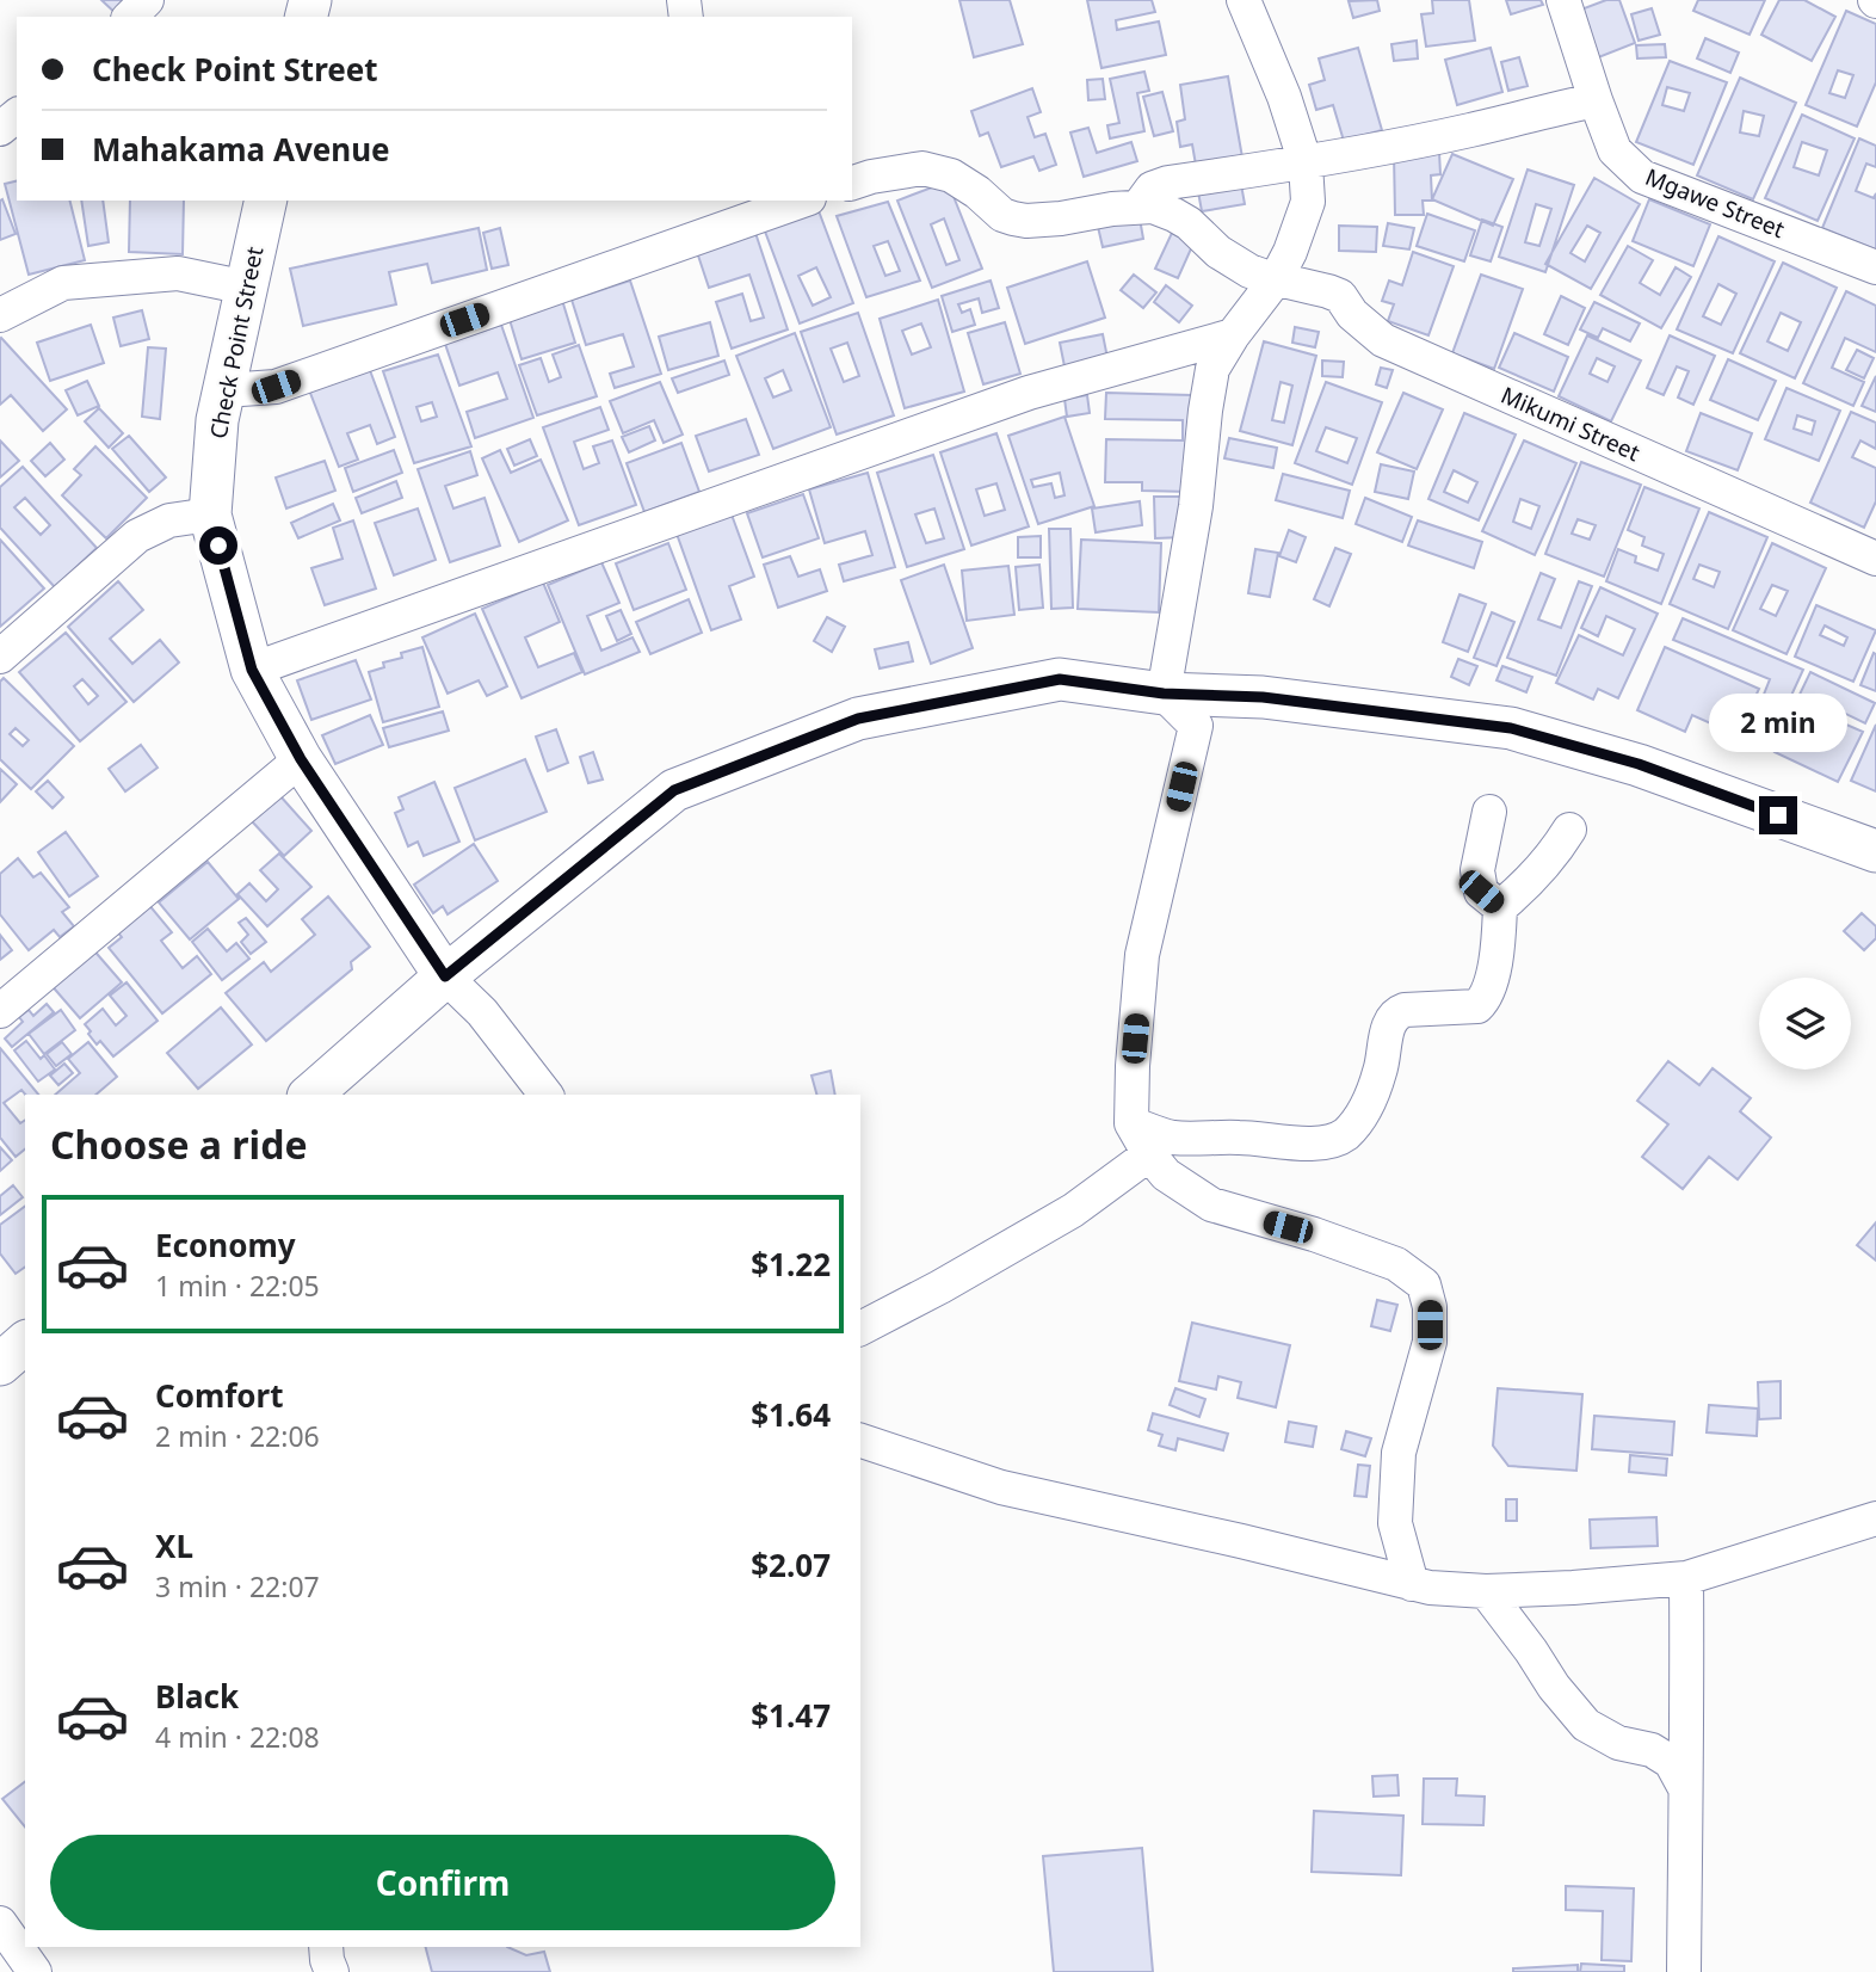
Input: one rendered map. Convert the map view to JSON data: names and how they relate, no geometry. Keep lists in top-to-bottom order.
{
  "streets": {
    "street": ["Mgawe Street", "Check Point Street", "Mikumi Street"]
  },
  "page": {
    "banner": ["Check Point Street", "Mahakama Avenue"],
    "bubble": "2 min",
    "heading": "Choose a ride",
    "list": [
      {
        "name": "Economy",
        "note": "1 min · 22:05",
        "value": "$1.22"
      },
      {
        "name": "Comfort",
        "note": "2 min · 22:06",
        "value": "$1.64"
      },
      {
        "name": "XL",
        "note": "3 min · 22:07",
        "value": "$2.07"
      },
      {
        "name": "Black",
        "note": "4 min · 22:08",
        "value": "$1.47"
      }
    ],
    "buttons": "Confirm"
  }
}
